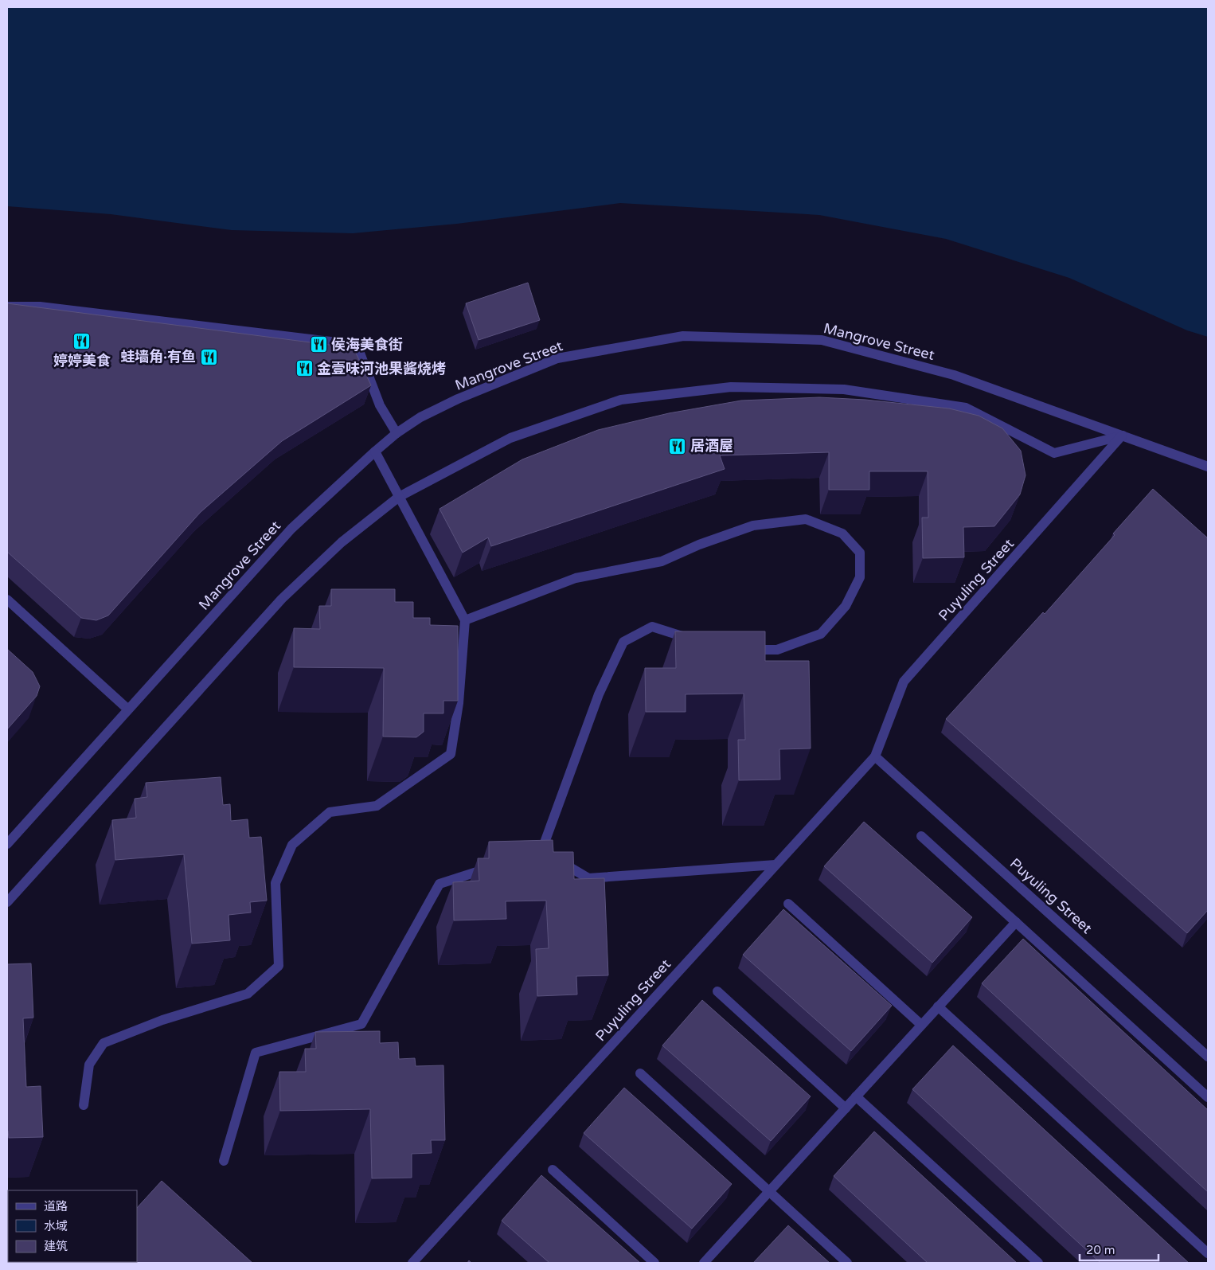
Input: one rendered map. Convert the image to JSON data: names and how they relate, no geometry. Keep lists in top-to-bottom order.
{
  "streets": {
    "street": ["Mangrove Street", "Puyuling Street"]
  },
  "crossings": [
    ["Mangrove Street", "Puyuling Street"]
  ],
  "places": {
    "restaurant": [
      "婷婷美食",
      "侯海美食街",
      "蛙墙角·有鱼",
      "金壹味河池果酱烧烤",
      "居酒屋"
    ]
  },
  "legend": ["道路", "水域", "建筑"],
  "scale_bar": "20 m"
}
